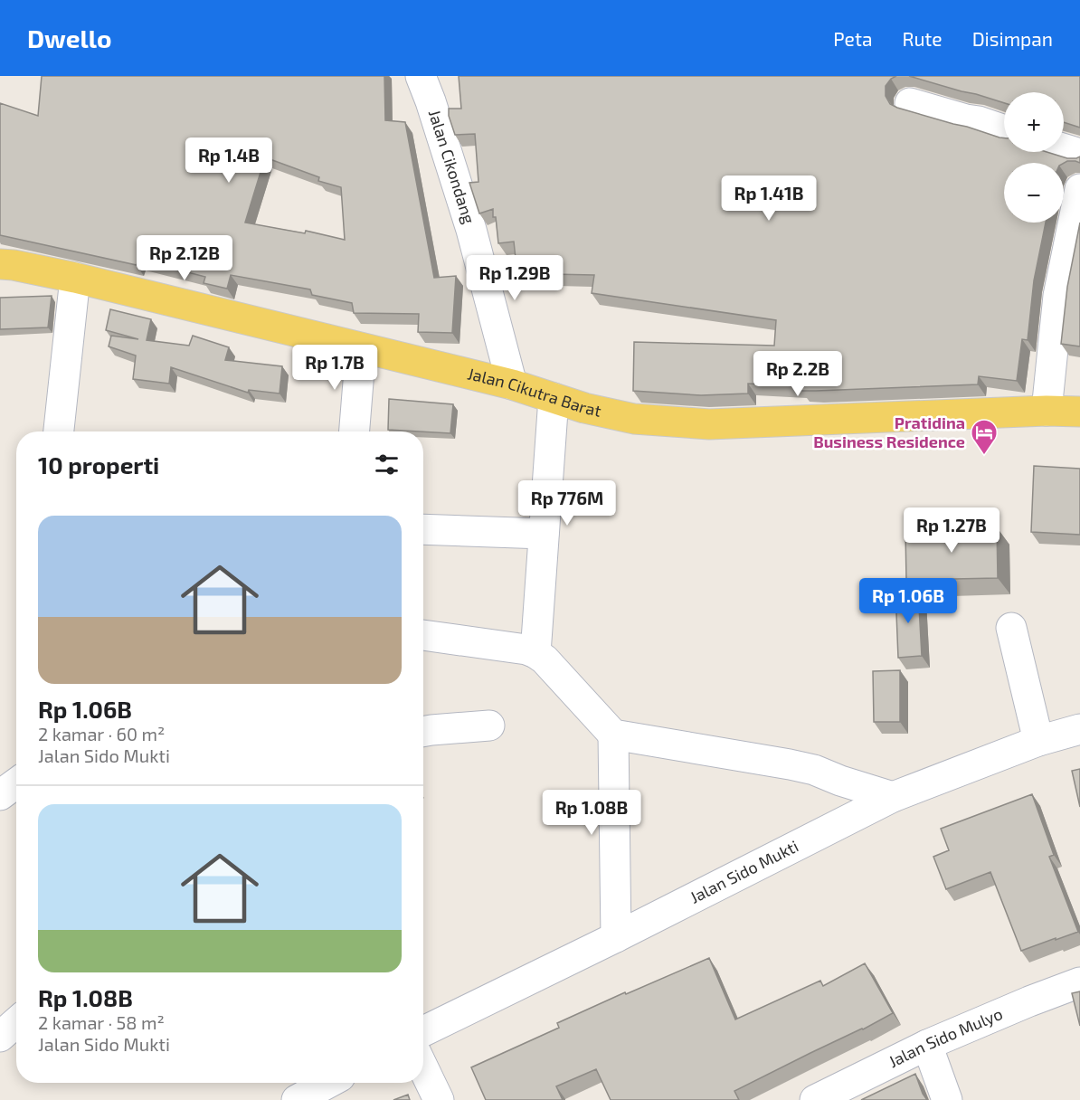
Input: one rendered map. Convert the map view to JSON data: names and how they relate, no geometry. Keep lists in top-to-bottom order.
{
  "streets": {
    "main road": ["Jalan Cikutra Barat"],
    "street": ["Jalan Cikondang", "Jalan Sido Mukti", "Jalan Sido Mulyo"]
  },
  "crossings": [
    ["Jalan Cikondang", "Jalan Cikutra Barat"]
  ],
  "places": {
    "hotel": ["Pratidina Business Residence"]
  },
  "page": {
    "header": "Dwello",
    "nav": ["Peta", "Rute", "Disimpan"],
    "map_buttons": ["+", "−"],
    "price": [
      "Rp 1.4B",
      "Rp 1.41B",
      "Rp 2.12B",
      "Rp 1.29B",
      "Rp 1.7B",
      "Rp 2.2B",
      "Rp 776M",
      "Rp 1.27B",
      "Rp 1.06B",
      "Rp 1.08B"
    ],
    "heading": "10 properti",
    "list": [
      {
        "name": "Rp 1.06B",
        "note": "2 kamar · 60 m² · Jalan Sido Mukti"
      },
      {
        "name": "Rp 1.08B",
        "note": "2 kamar · 58 m² · Jalan Sido Mukti"
      }
    ]
  }
}
